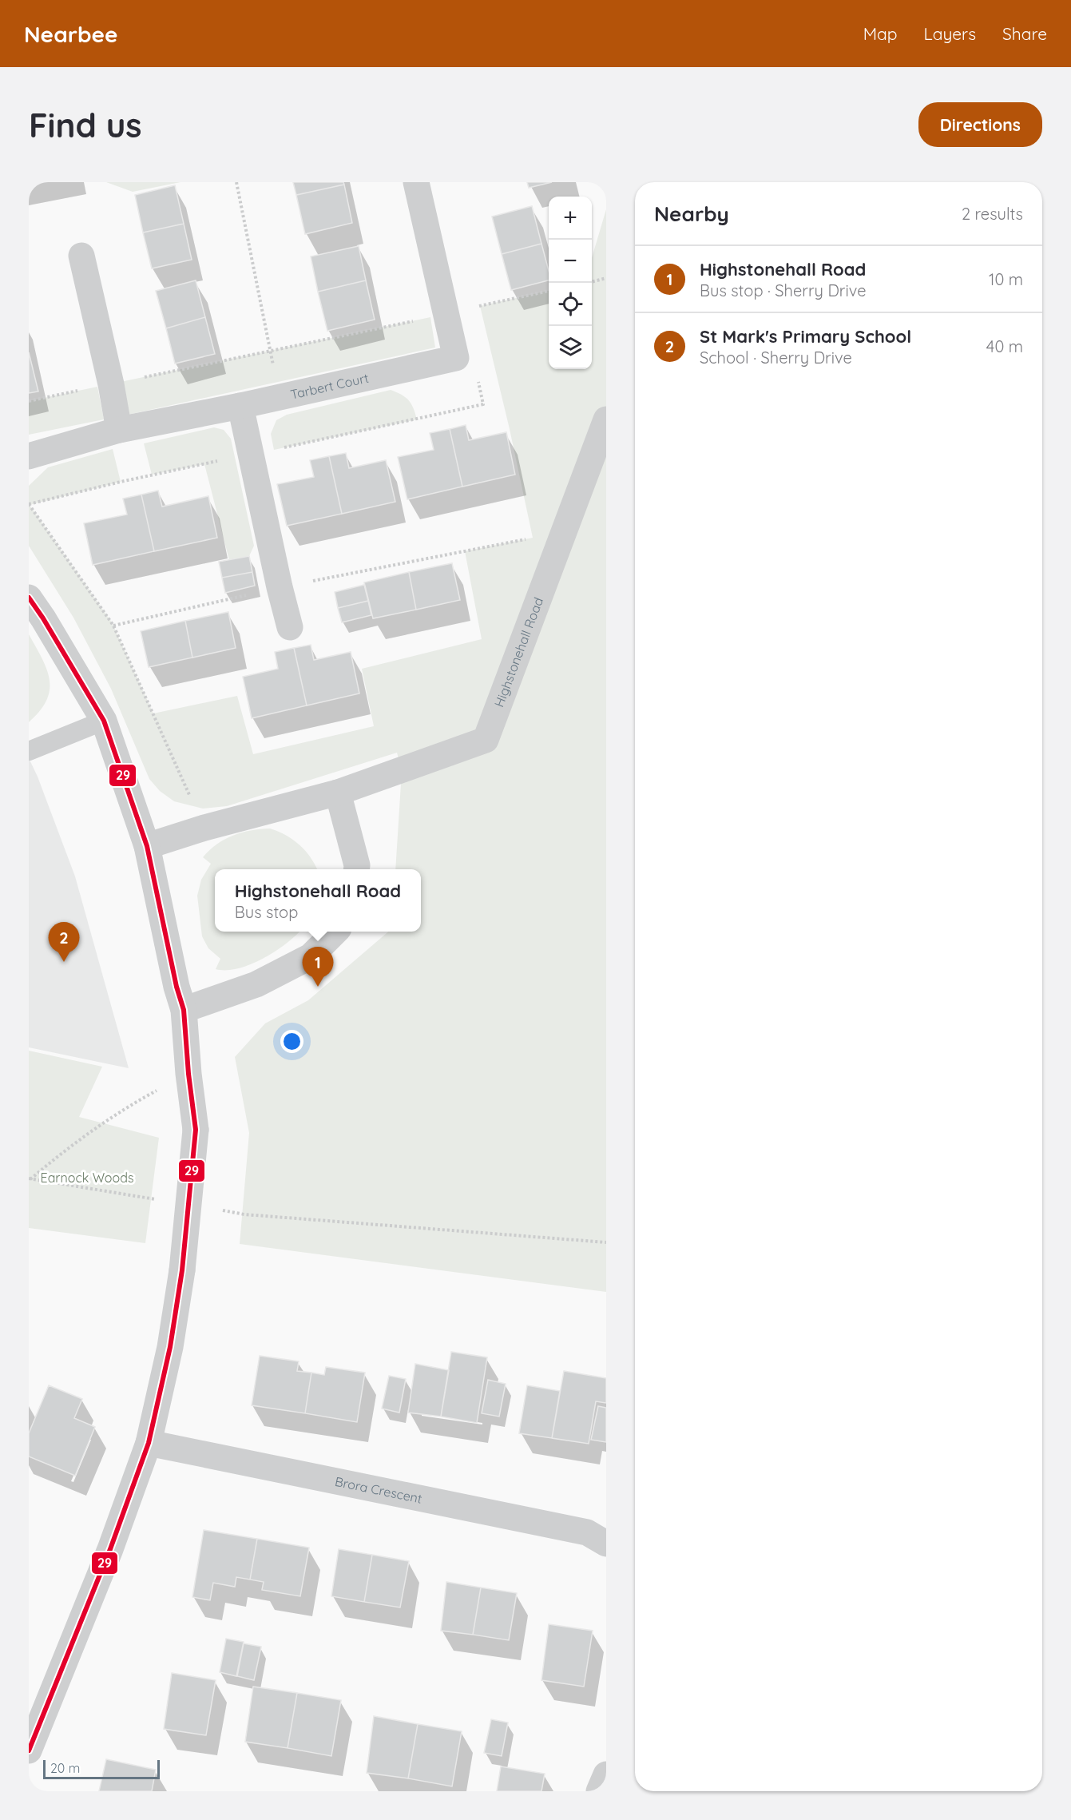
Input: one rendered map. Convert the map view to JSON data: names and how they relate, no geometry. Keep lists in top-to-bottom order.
{
  "streets": {
    "street": ["Tarbert Court", "Highstonehall Road", "Brora Crescent"]
  },
  "parks": ["Earnock Woods"],
  "lines": ["transit line 29"],
  "scale_bar": "20 m",
  "page": {
    "header": "Nearbee",
    "nav": ["Map", "Layers", "Share"],
    "buttons": "Directions",
    "title": "Find us",
    "heading": ["Nearby", "2 results"],
    "map_buttons": ["+", "−"],
    "list": [
      {
        "mark": "1",
        "name": "Highstonehall Road",
        "note": "Bus stop · Sherry Drive",
        "value": "10 m"
      },
      {
        "mark": "2",
        "name": "St Mark's Primary School",
        "note": "School · Sherry Drive",
        "value": "40 m"
      }
    ],
    "popup": ["Highstonehall Road", "Bus stop"],
    "pins": ["2", "1"],
    "scale": "20 m"
  }
}
